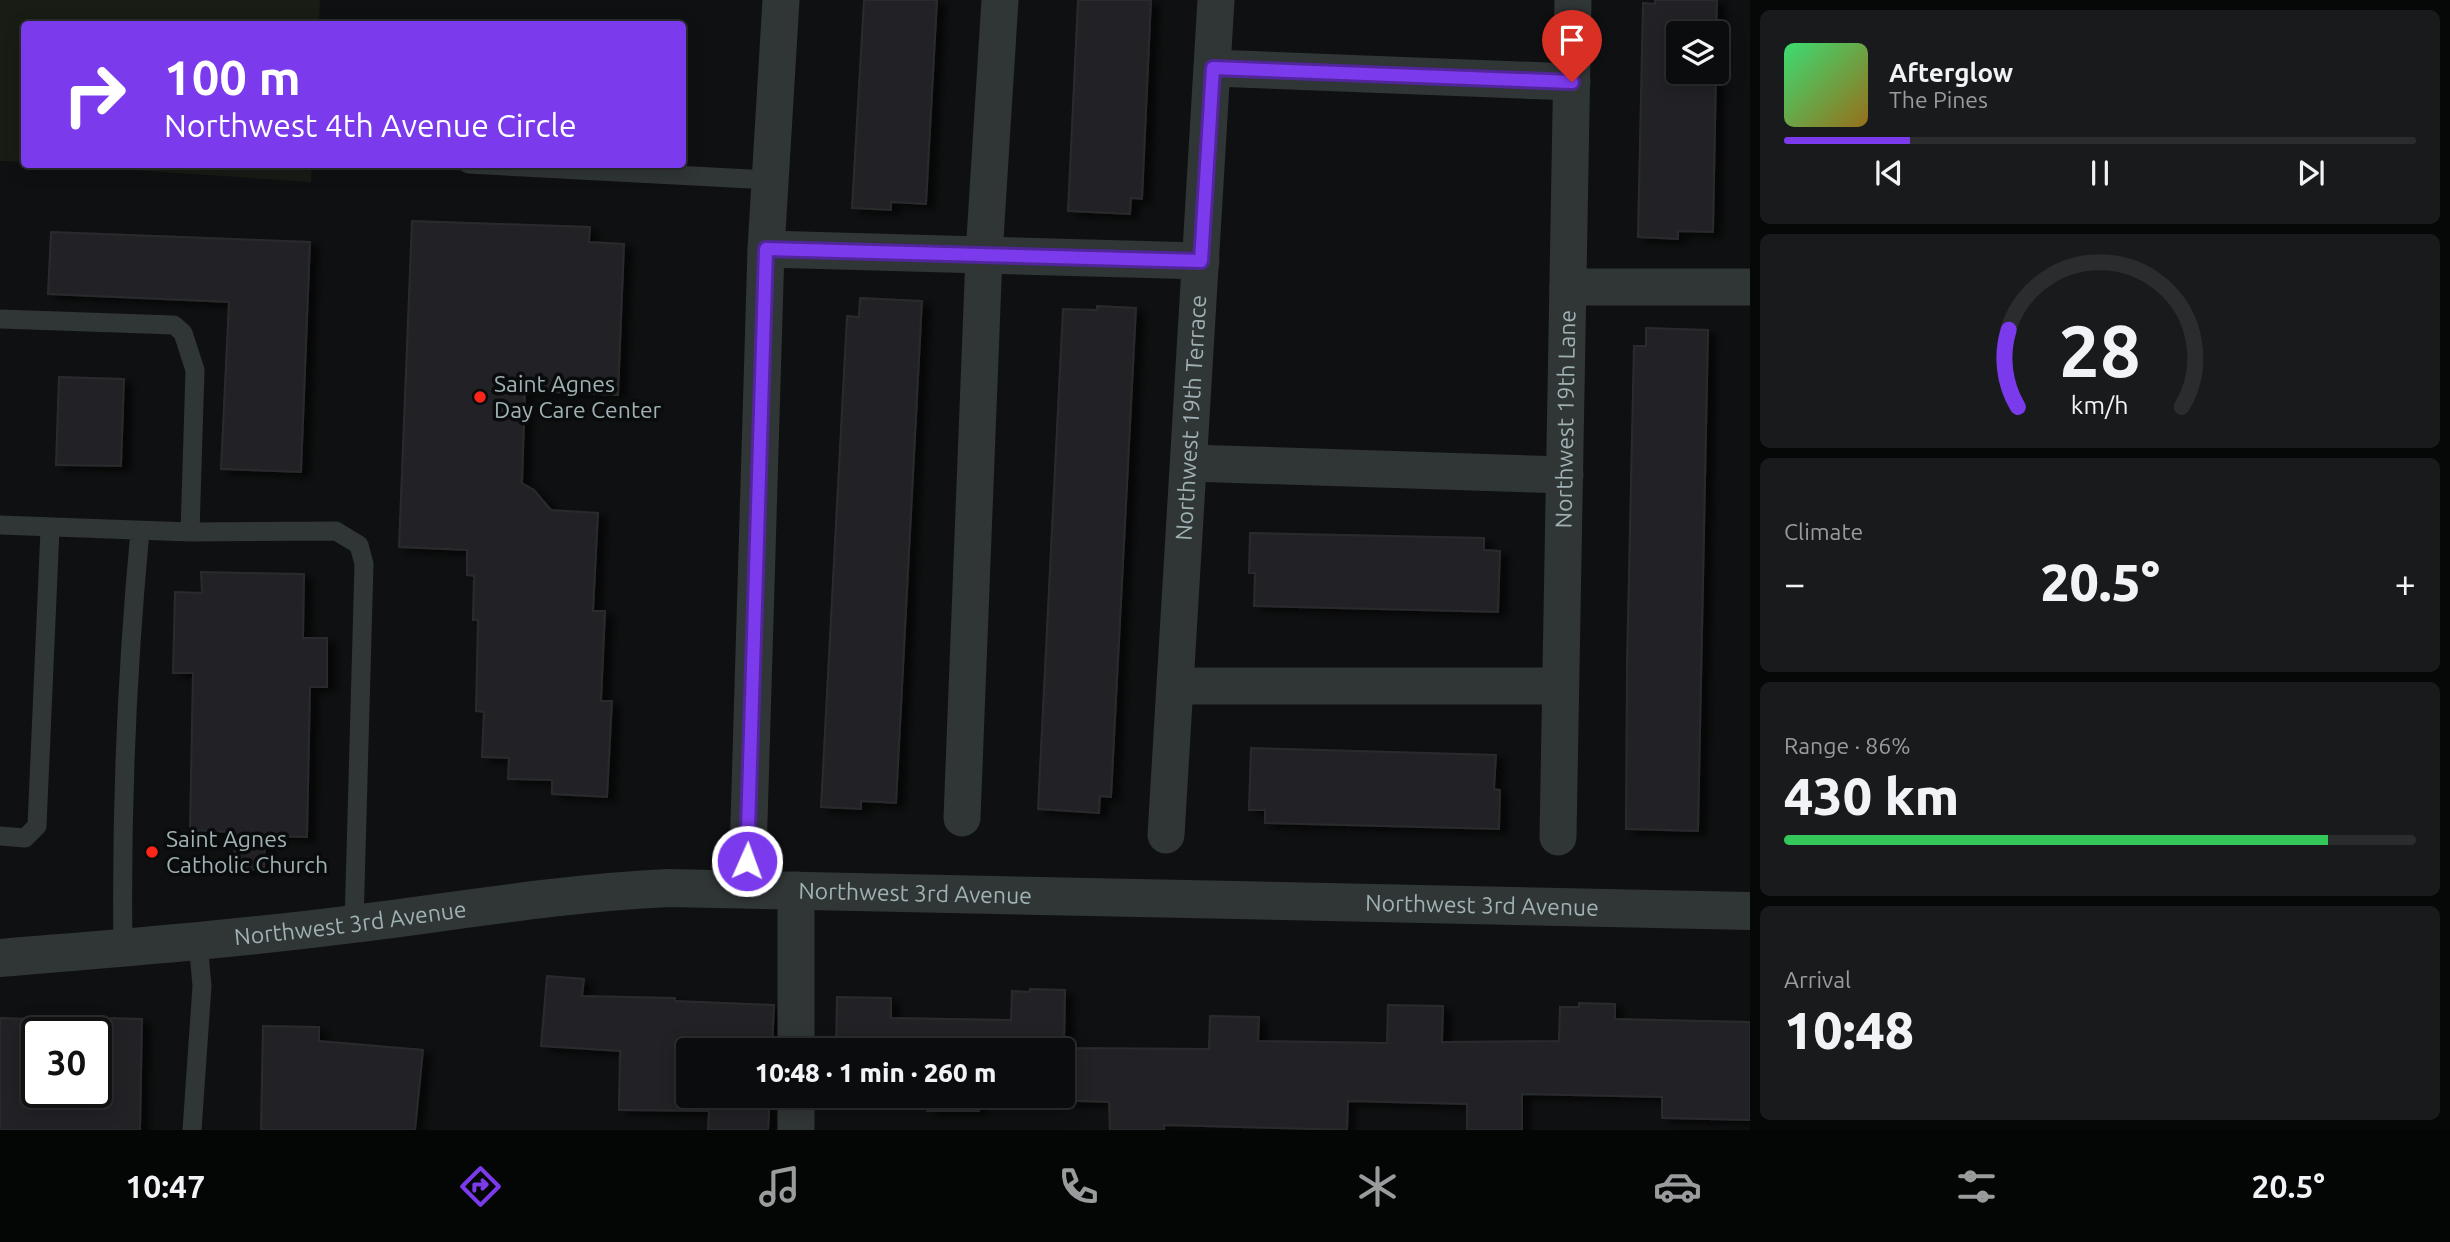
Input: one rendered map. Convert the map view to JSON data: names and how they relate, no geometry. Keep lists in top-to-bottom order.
{
  "streets": {
    "street": ["Northwest 19th Terrace", "Northwest 19th Lane", "Northwest 3rd Avenue"]
  },
  "places": ["Saint Agnes Day Care Center", "Saint Agnes Catholic Church"],
  "page": {
    "turn": ["100 m", "Northwest 4th Avenue Circle"],
    "song": ["Afterglow", "The Pines"],
    "tile": [
      "Climate",
      ["Range · 86%", "430 km"],
      ["Arrival", "10:48"]
    ],
    "heat": ["−", "20.5°", "+"],
    "limit": "30",
    "trip": "10:48 · 1 min · 260 m",
    "tabs": ["10:47", "20.5°"],
    "gauge": ["28", "km/h"]
  }
}
